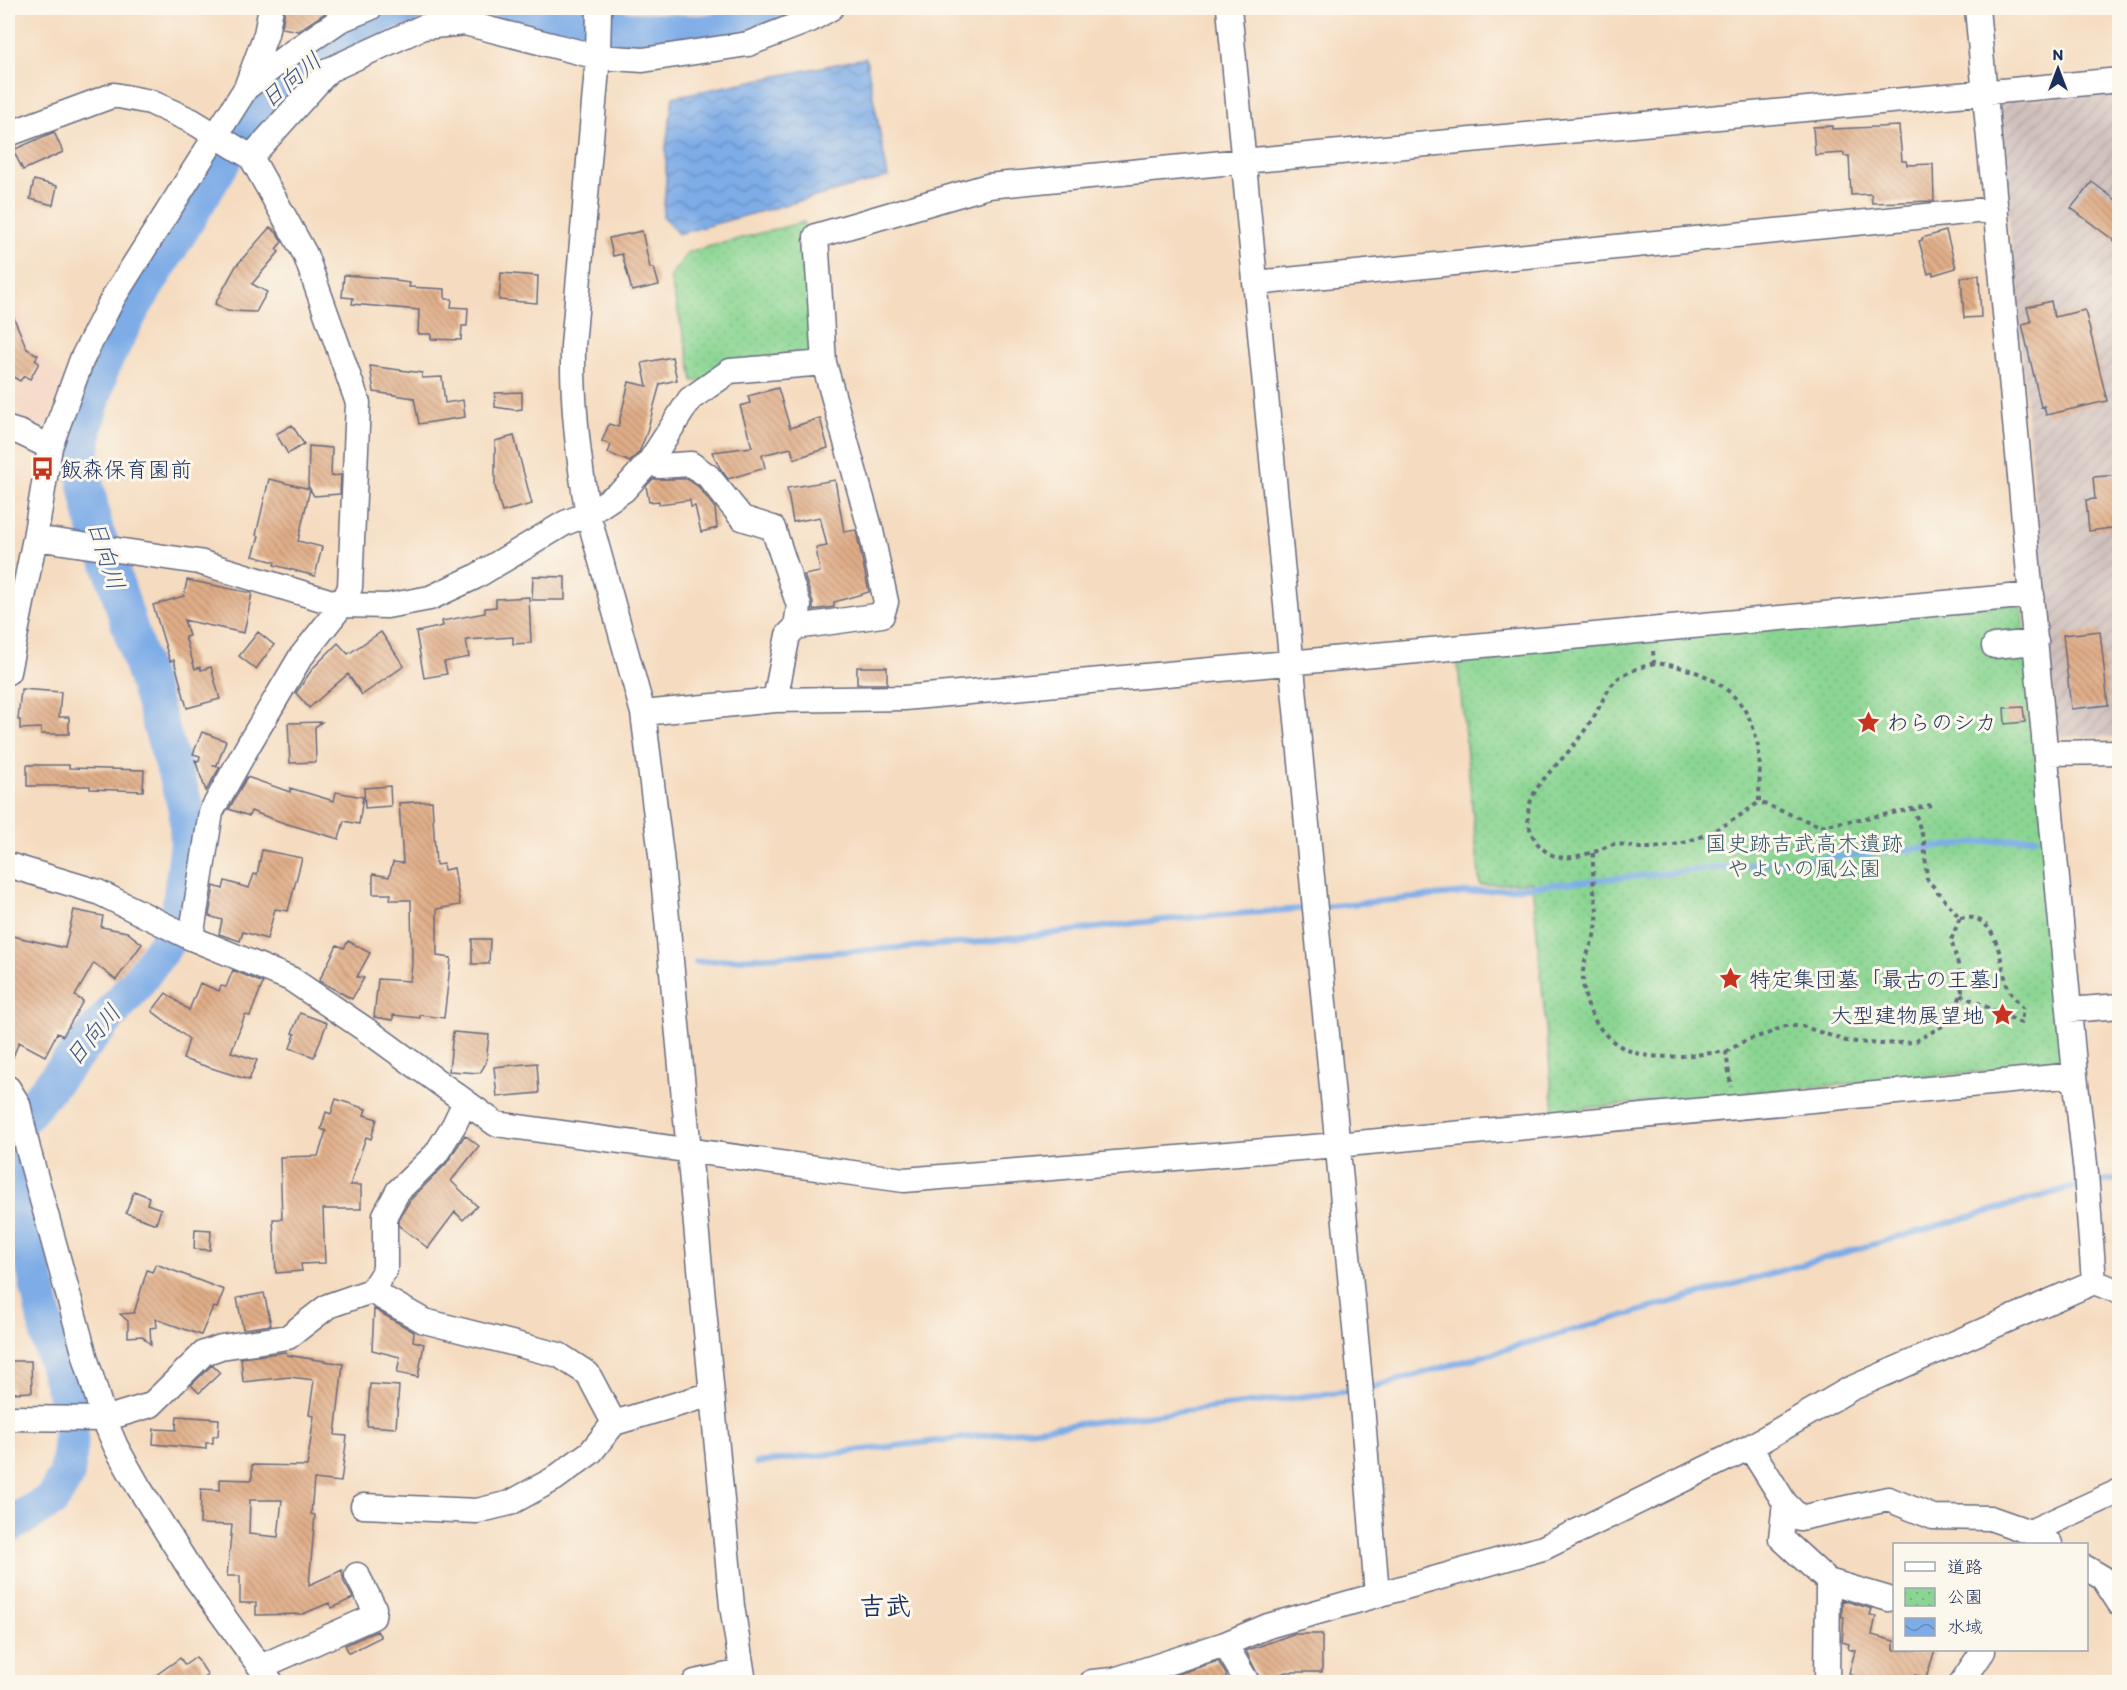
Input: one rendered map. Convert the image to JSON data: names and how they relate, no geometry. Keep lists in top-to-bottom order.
{
  "districts": ["吉武"],
  "water": ["日向川"],
  "parks": ["国史跡吉武高木遺跡 やよいの風公園"],
  "places": {
    "bus stop": ["飯森保育園前"],
    "place": ["わらのシカ", "特定集団墓「最古の王墓」", "大型建物展望地"]
  },
  "legend": ["道路", "公園", "水域"],
  "north": "top"
}
